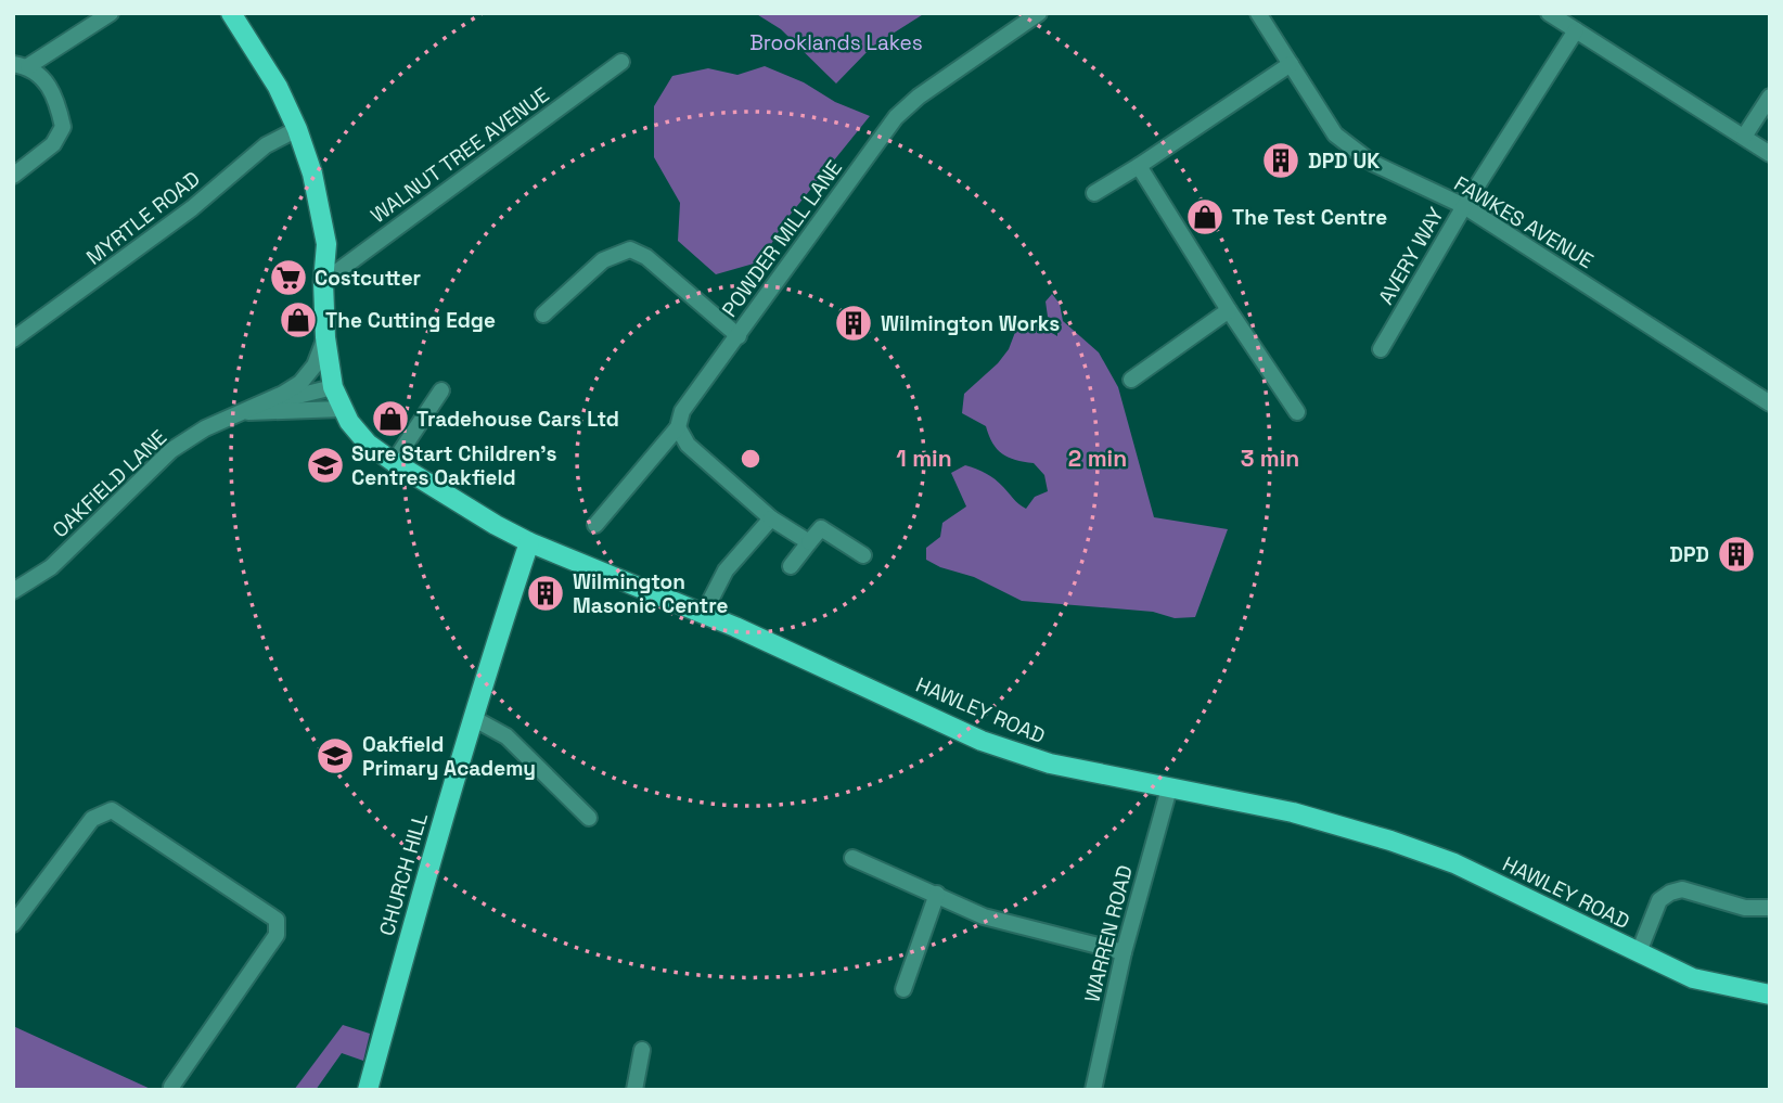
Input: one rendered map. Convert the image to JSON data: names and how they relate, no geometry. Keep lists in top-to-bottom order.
{
  "streets": {
    "main road": ["HAWLEY ROAD", "CHURCH HILL"],
    "street": [
      "WALNUT TREE AVENUE",
      "MYRTLE ROAD",
      "FAWKES AVENUE",
      "POWDER MILL LANE",
      "AVERY WAY",
      "OAKFIELD LANE",
      "WARREN ROAD"
    ]
  },
  "crossings": [
    ["WALNUT TREE AVENUE", "HAWLEY ROAD"],
    ["MYRTLE ROAD", "HAWLEY ROAD"],
    ["FAWKES AVENUE", "AVERY WAY"],
    ["OAKFIELD LANE", "HAWLEY ROAD"],
    ["HAWLEY ROAD", "CHURCH HILL"],
    ["HAWLEY ROAD", "WARREN ROAD"]
  ],
  "parks": ["Brooklands Lakes"],
  "places": {
    "building": [
      "DPD UK",
      "Wilmington Works",
      "DPD",
      "Wilmington Masonic Centre"
    ],
    "shop": ["The Test Centre", "The Cutting Edge", "Tradehouse Cars Ltd"],
    "supermarket": ["Costcutter"],
    "school or university": ["Sure Start Children's Centres Oakfield", "Oakfield Primary Academy"]
  },
  "rings": ["1 min", "2 min", "3 min"]
}
